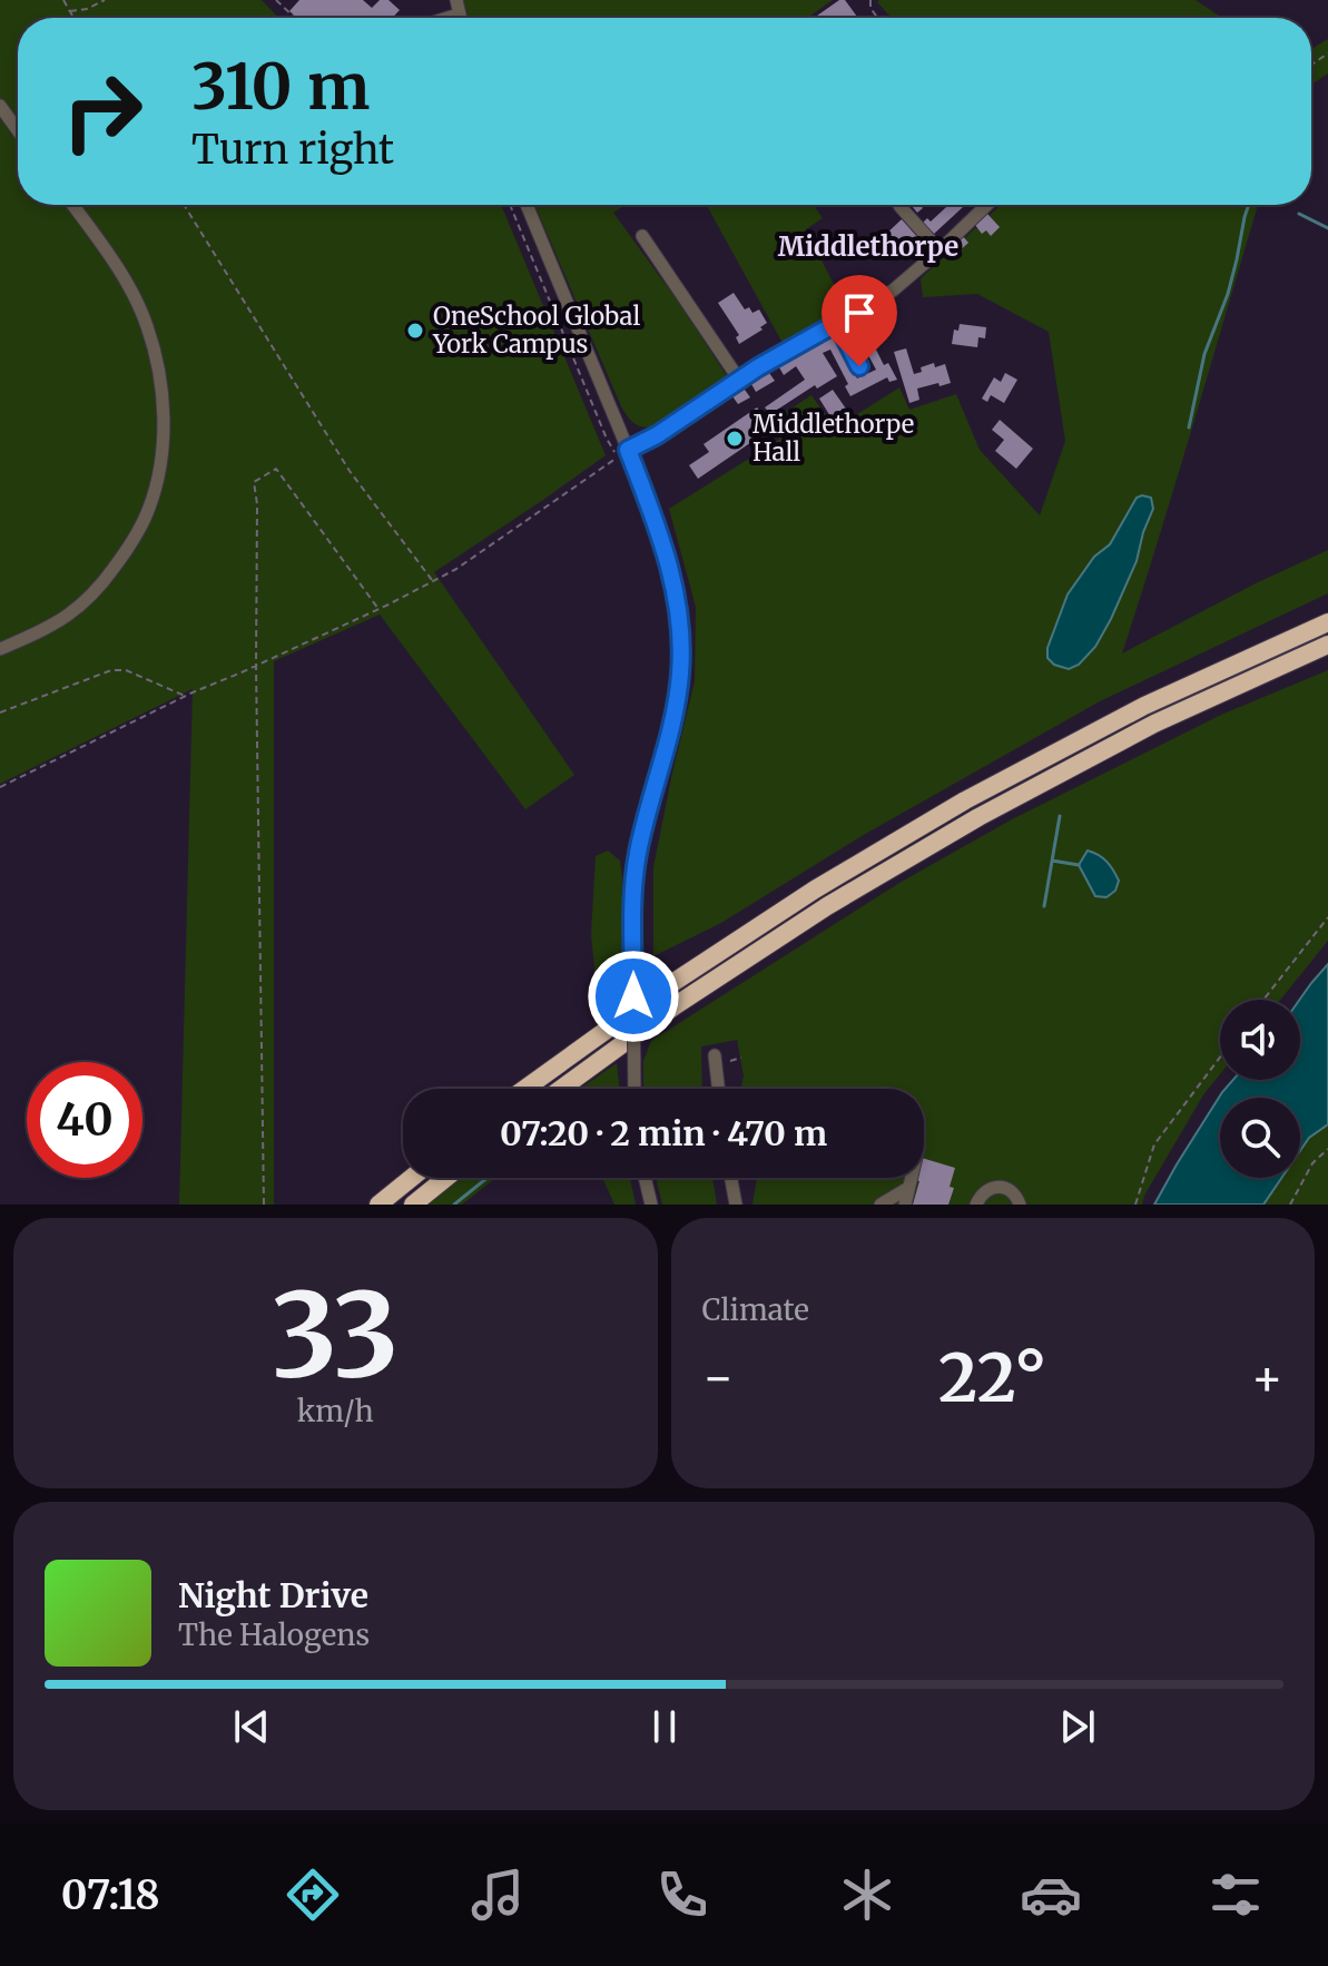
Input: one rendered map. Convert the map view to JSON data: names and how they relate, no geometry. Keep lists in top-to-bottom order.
{
  "districts": ["Middlethorpe"],
  "places": ["OneSchool Global York Campus", "Middlethorpe Hall"],
  "page": {
    "turn": ["310 m", "Turn right"],
    "limit": "40",
    "trip": "07:20 · 2 min · 470 m",
    "tile": [
      ["33", "km/h"],
      "Climate"
    ],
    "heat": ["−", "22°", "+"],
    "song": ["Night Drive", "The Halogens"],
    "tabs": "07:18"
  }
}
